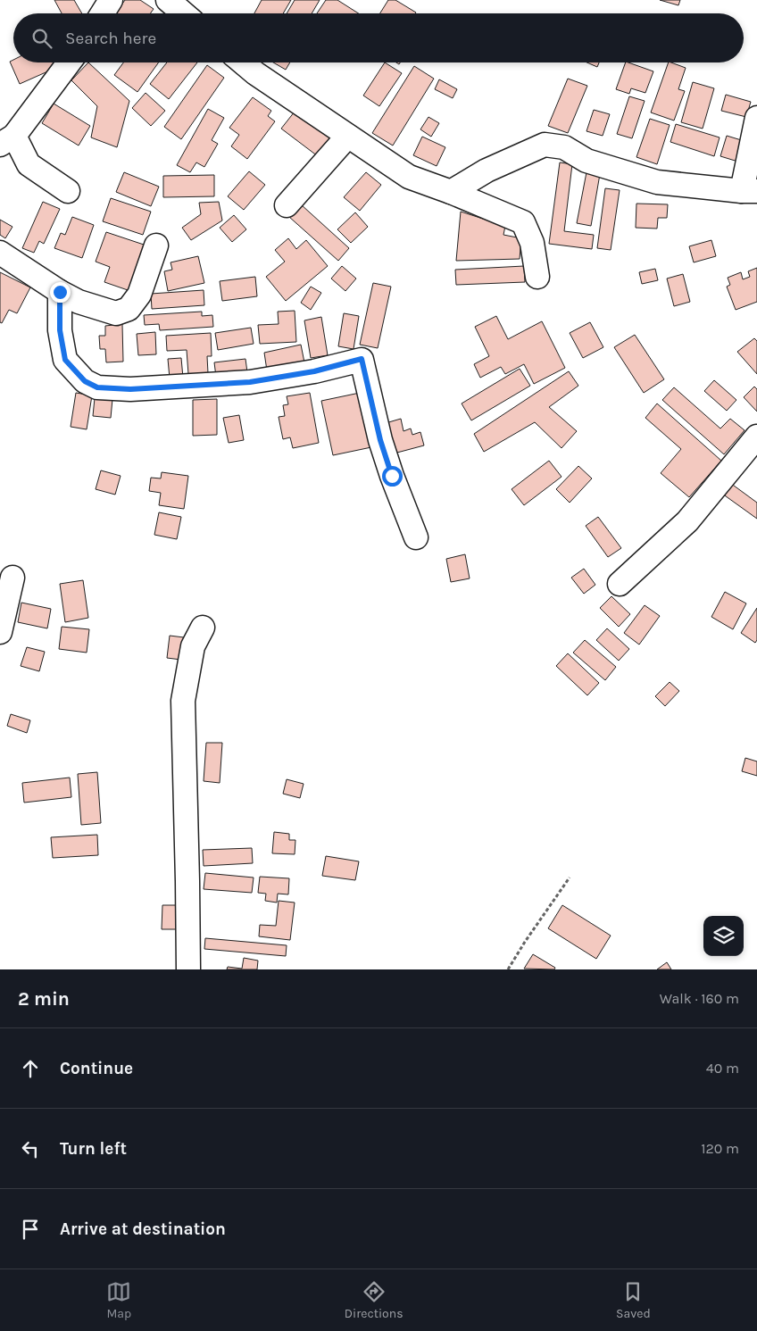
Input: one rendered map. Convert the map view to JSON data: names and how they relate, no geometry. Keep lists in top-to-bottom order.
{
  "page": {
    "search": "Search here",
    "heading": ["2 min", "Walk · 160 m"],
    "list": [
      ["Continue", "40 m"],
      ["Turn left", "120 m"],
      "Arrive at destination"
    ],
    "nav": ["Map", "Directions", "Saved"]
  }
}
